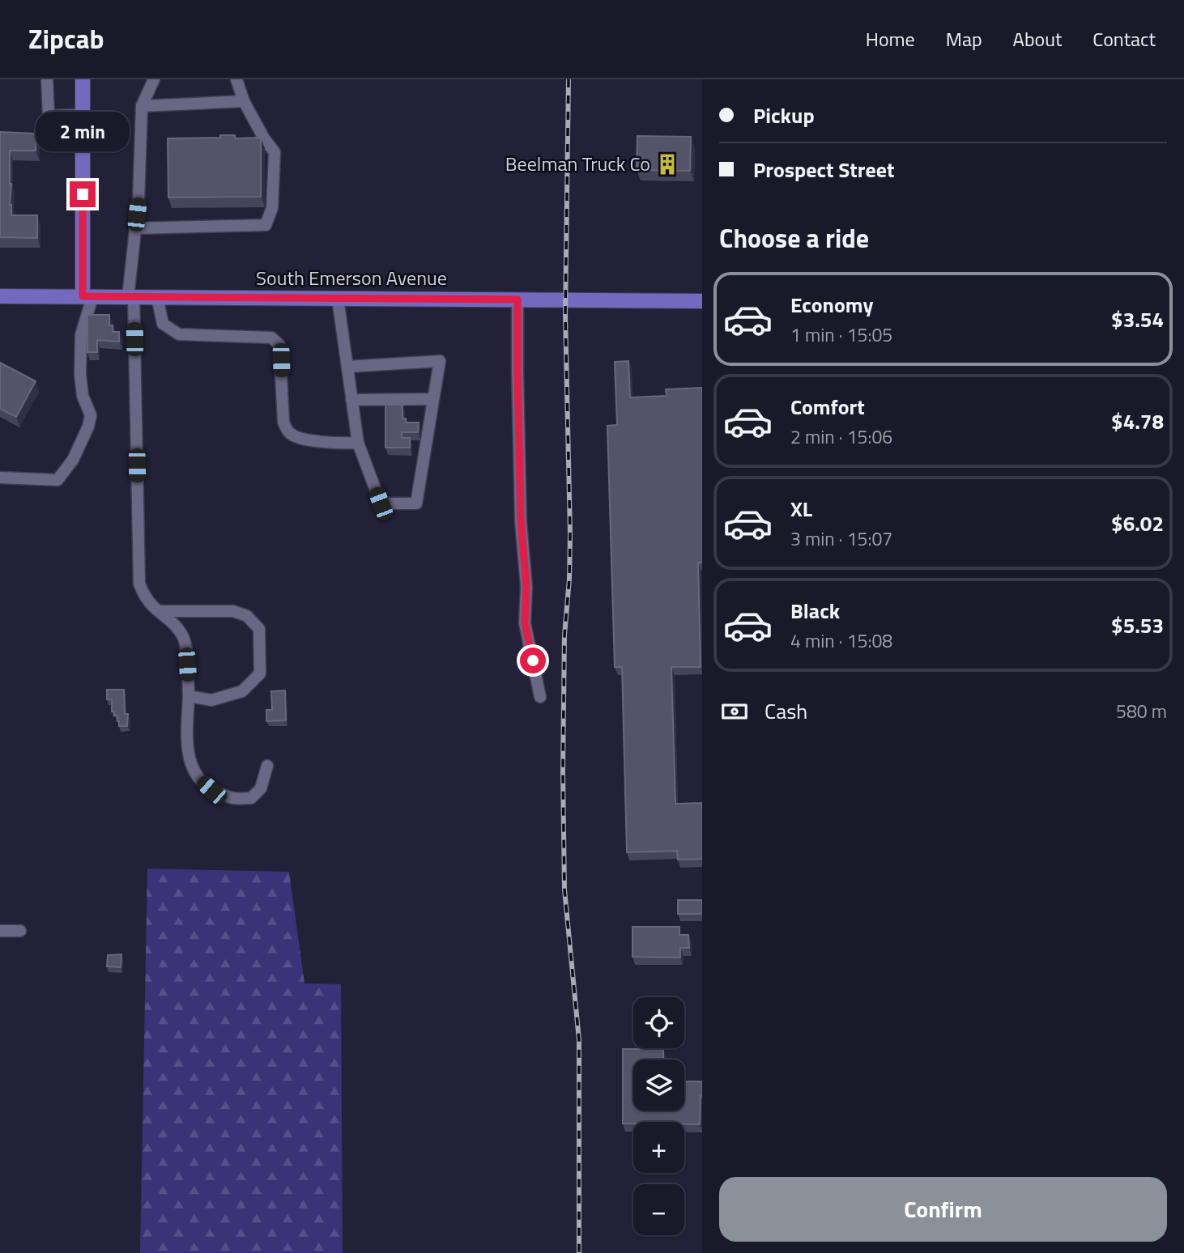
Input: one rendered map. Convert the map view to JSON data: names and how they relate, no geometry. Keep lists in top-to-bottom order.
{
  "streets": {
    "main road": ["South Emerson Avenue"]
  },
  "places": {
    "building": ["Beelman Truck Co"]
  },
  "page": {
    "header": "Zipcab",
    "nav": [
      "Home",
      "Map",
      "About",
      "Contact"
    ],
    "banner": ["Pickup", "Prospect Street"],
    "bubble": "2 min",
    "heading": "Choose a ride",
    "list": [
      {
        "name": "Economy",
        "note": "1 min · 15:05",
        "value": "$3.54"
      },
      {
        "name": "Comfort",
        "note": "2 min · 15:06",
        "value": "$4.78"
      },
      {
        "name": "XL",
        "note": "3 min · 15:07",
        "value": "$6.02"
      },
      {
        "name": "Black",
        "note": "4 min · 15:08",
        "value": "$5.53"
      }
    ],
    "pay": ["Cash", "580 m"],
    "map_buttons": ["+", "−"],
    "buttons": "Confirm"
  }
}
